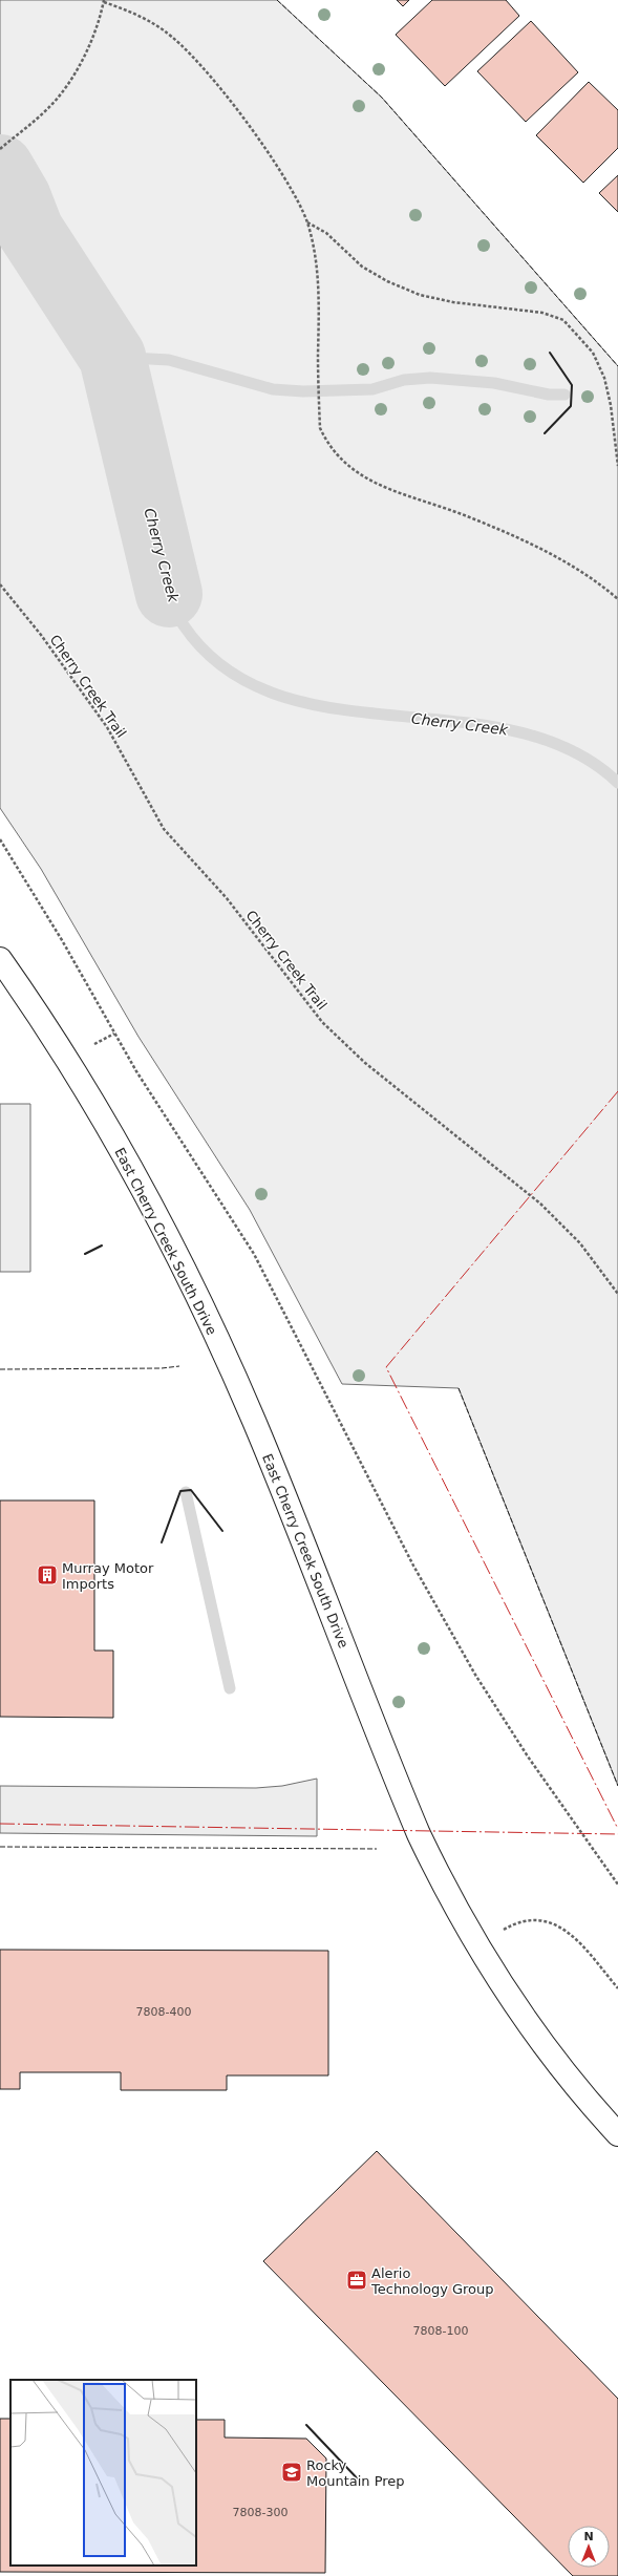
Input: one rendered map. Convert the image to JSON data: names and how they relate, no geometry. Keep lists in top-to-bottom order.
{
  "streets": {
    "street": ["East Cherry Creek South Drive"],
    "path": ["Cherry Creek Trail"]
  },
  "water": ["Cherry Creek"],
  "places": {
    "building": ["Murray Motor Imports"],
    "office": ["Alerio Technology Group"],
    "school or university": ["Rocky Mountain Prep"]
  },
  "house_numbers": ["7808-400", "7808-100", "7808-300"],
  "north": "top"
}
